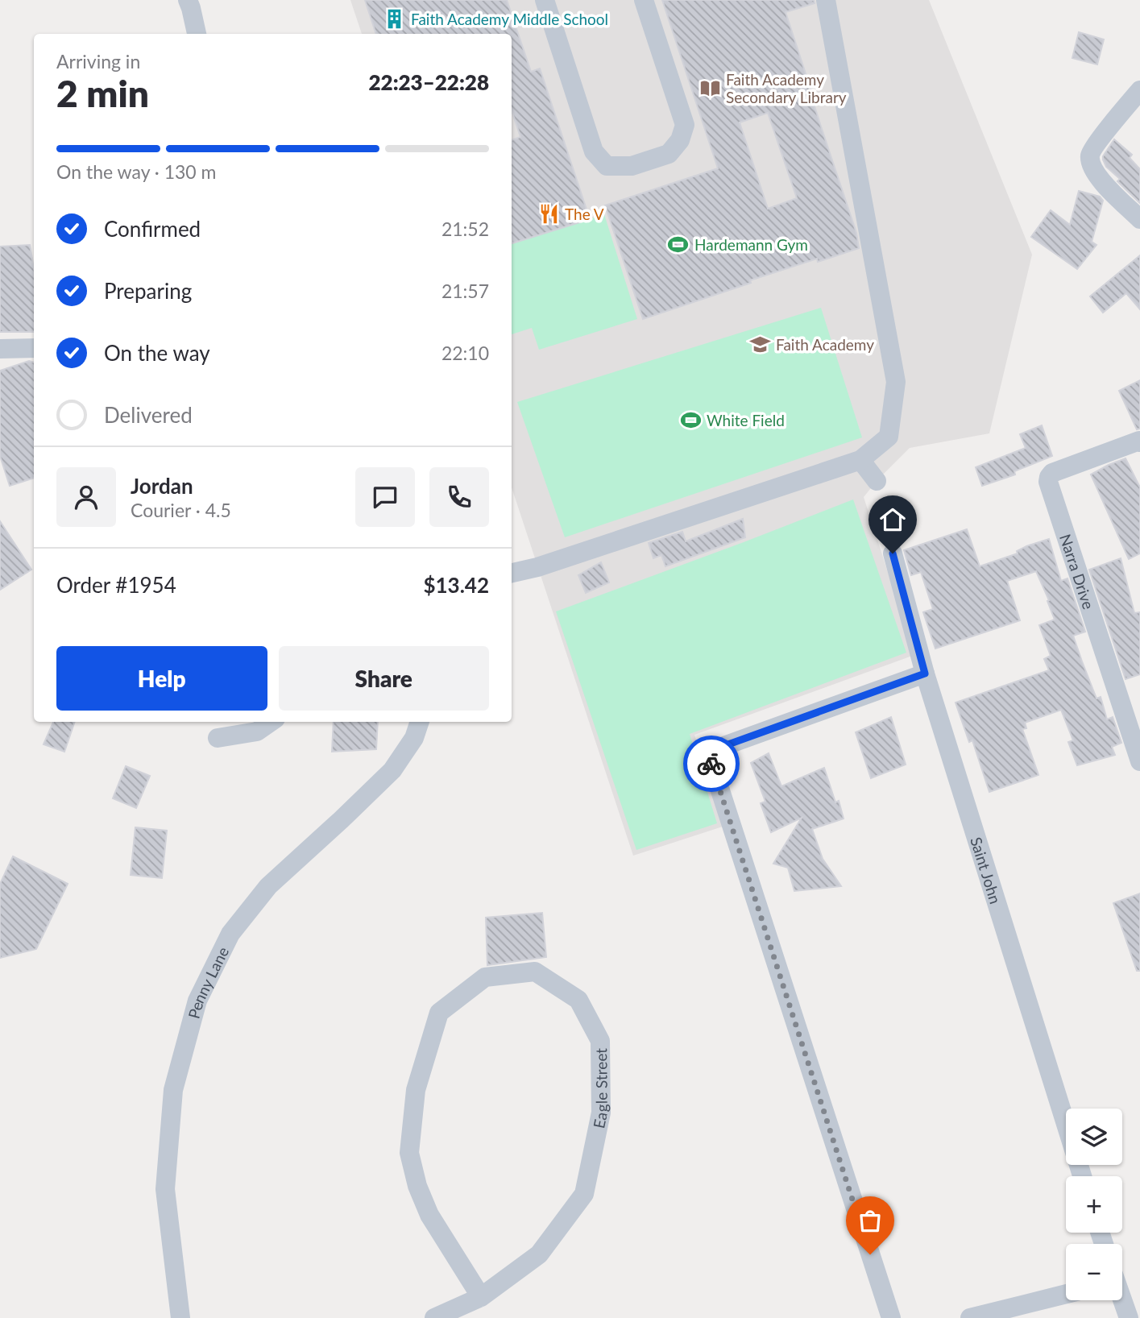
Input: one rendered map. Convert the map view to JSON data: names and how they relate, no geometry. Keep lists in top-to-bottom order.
{
  "streets": {
    "street": [
      "Narra Drive",
      "Saint John",
      "Penny Lane",
      "Eagle Street"
    ]
  },
  "places": {
    "building": ["Faith Academy Middle School"],
    "library": ["Faith Academy Secondary Library"],
    "restaurant": ["The V"],
    "sports": ["Hardemann Gym", "White Field"],
    "school or university": ["Faith Academy"]
  },
  "page": {
    "heading": ["2 min", "Arriving in", "22:23–22:28"],
    "panel": [
      "Jordan",
      "Courier · 4.5",
      "Order #1954",
      "$13.42"
    ],
    "bar": "On the way · 130 m",
    "list": [
      ["Confirmed", "21:52"],
      ["Preparing", "21:57"],
      ["On the way", "22:10"],
      "Delivered"
    ],
    "buttons": ["Help", "Share"],
    "map_buttons": ["+", "−"]
  }
}
